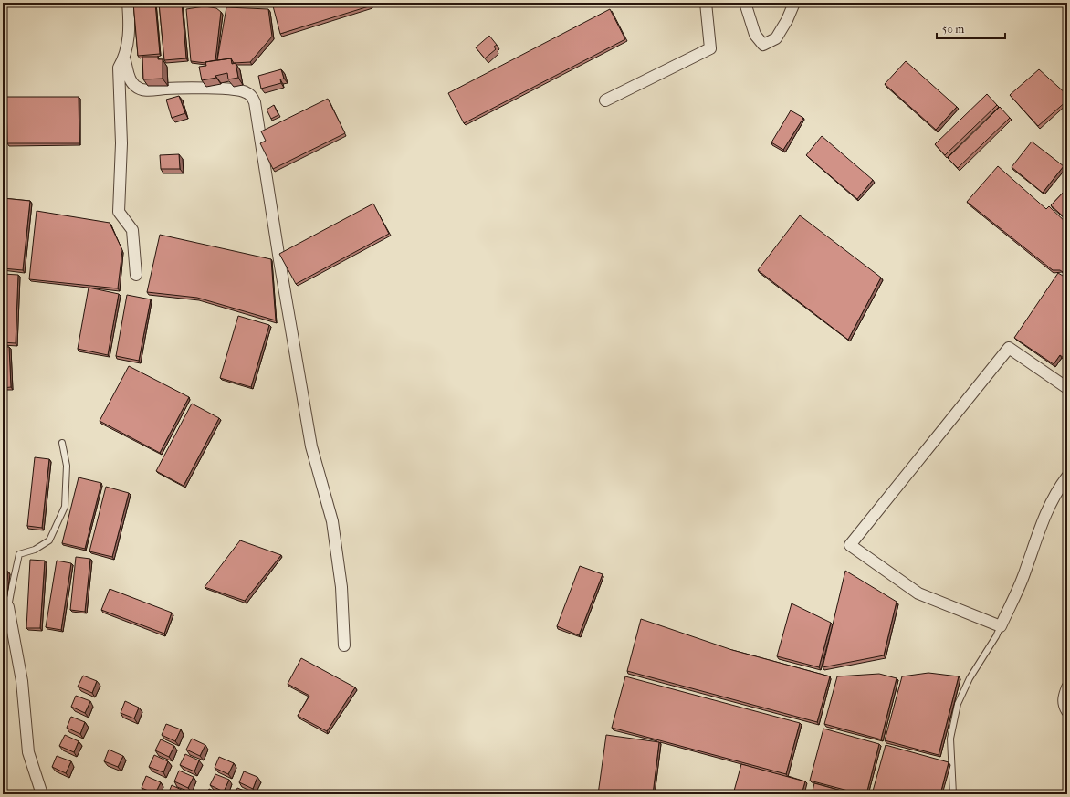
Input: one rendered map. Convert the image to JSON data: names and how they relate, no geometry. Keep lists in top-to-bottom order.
{
  "scale_bar": "50 m"
}
